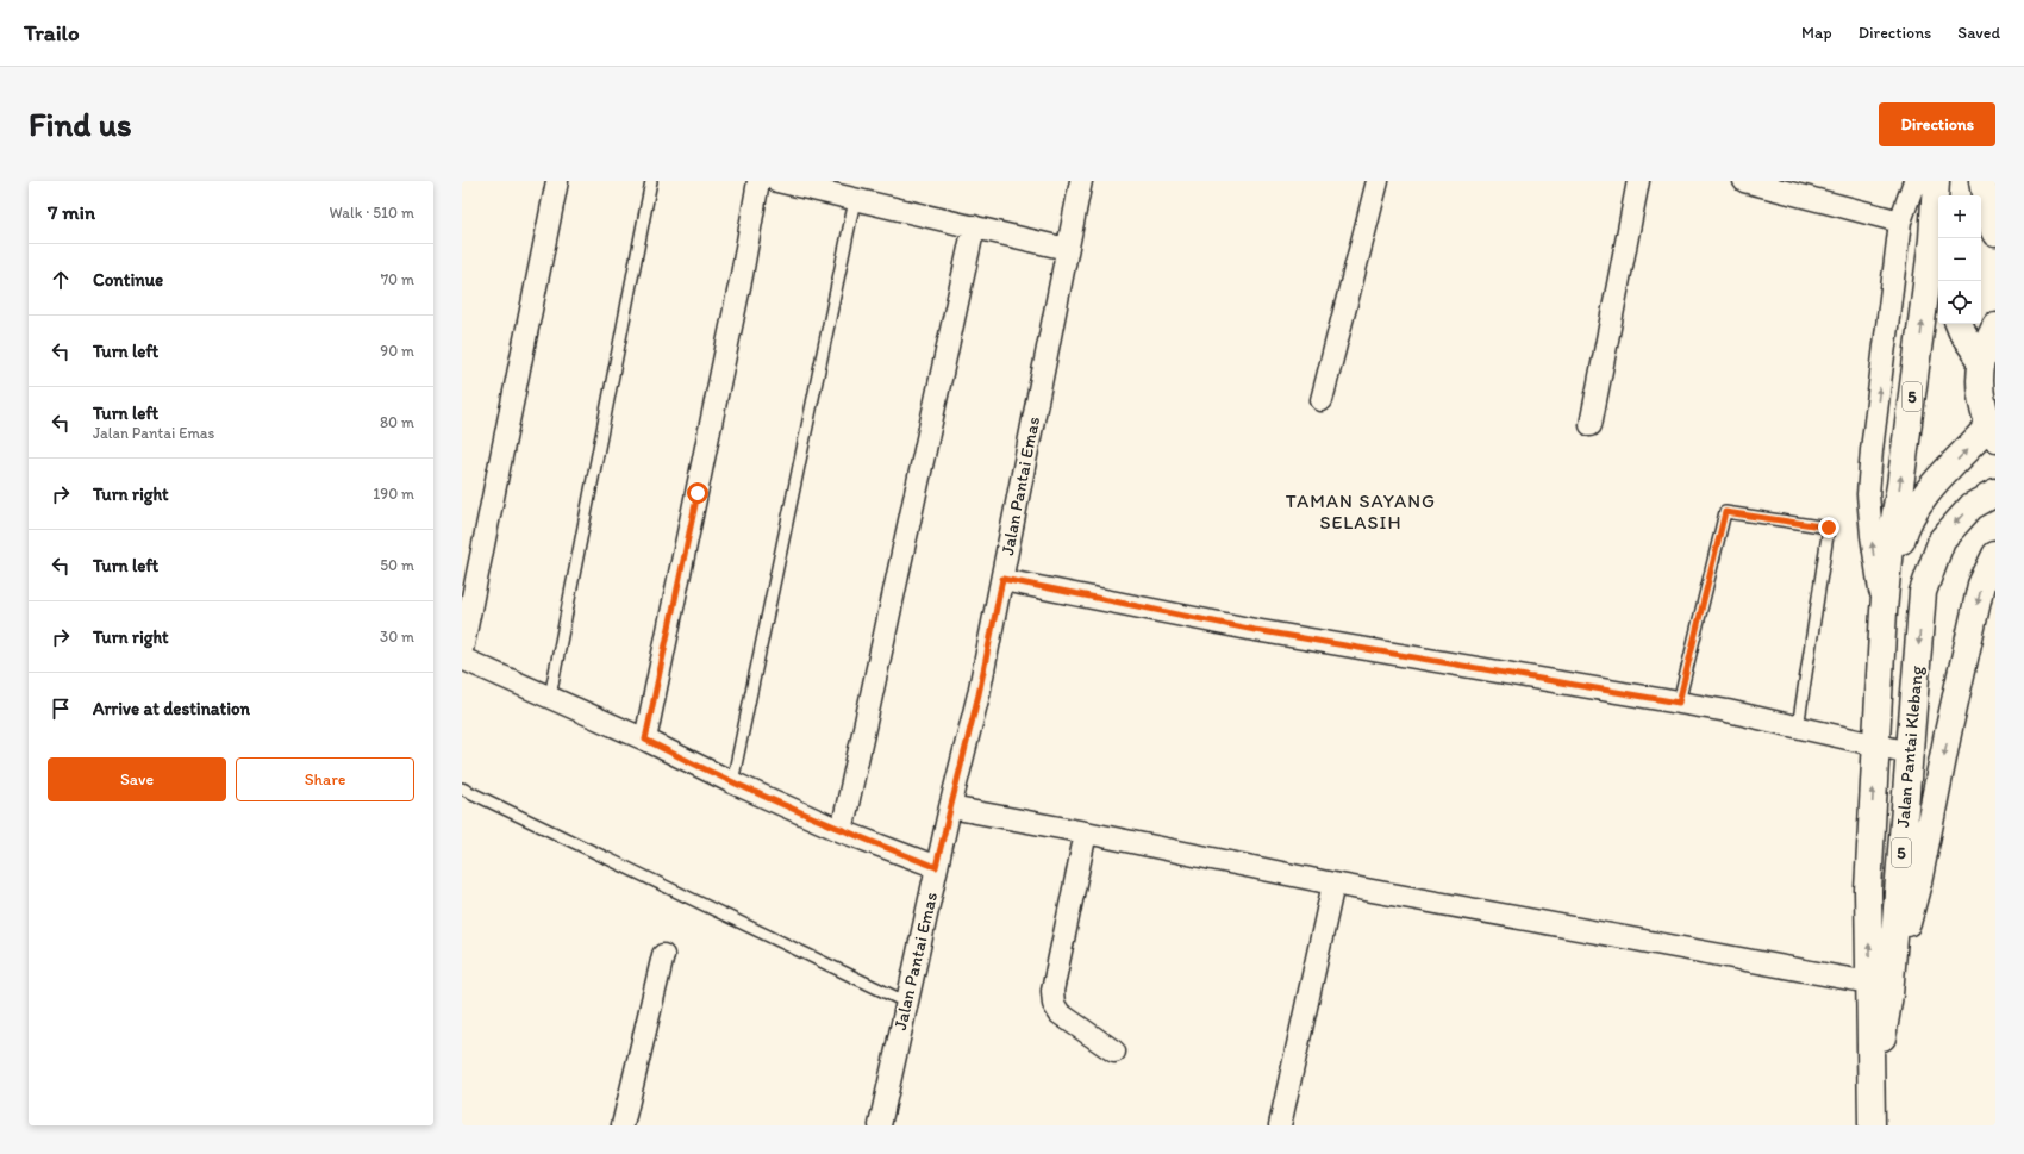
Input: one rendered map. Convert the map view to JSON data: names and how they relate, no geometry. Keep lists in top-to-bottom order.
{
  "streets": {
    "highway": ["5", "Jalan Pantai Klebang"],
    "street": ["Jalan Pantai Emas"]
  },
  "crossings": [
    ["5", "Jalan Pantai Klebang"]
  ],
  "districts": ["TAMAN SAYANG SELASIH"],
  "page": {
    "header": "Trailo",
    "nav": ["Map", "Directions", "Saved"],
    "buttons": [
      "Directions",
      ["Save", "Share"]
    ],
    "title": "Find us",
    "heading": ["7 min", "Walk · 510 m"],
    "map_buttons": ["+", "−"],
    "list": [
      ["Continue", "70 m"],
      ["Turn left", "90 m"],
      ["Turn left", "Jalan Pantai Emas", "80 m"],
      ["Turn right", "190 m"],
      ["Turn left", "50 m"],
      ["Turn right", "30 m"],
      "Arrive at destination"
    ]
  }
}
